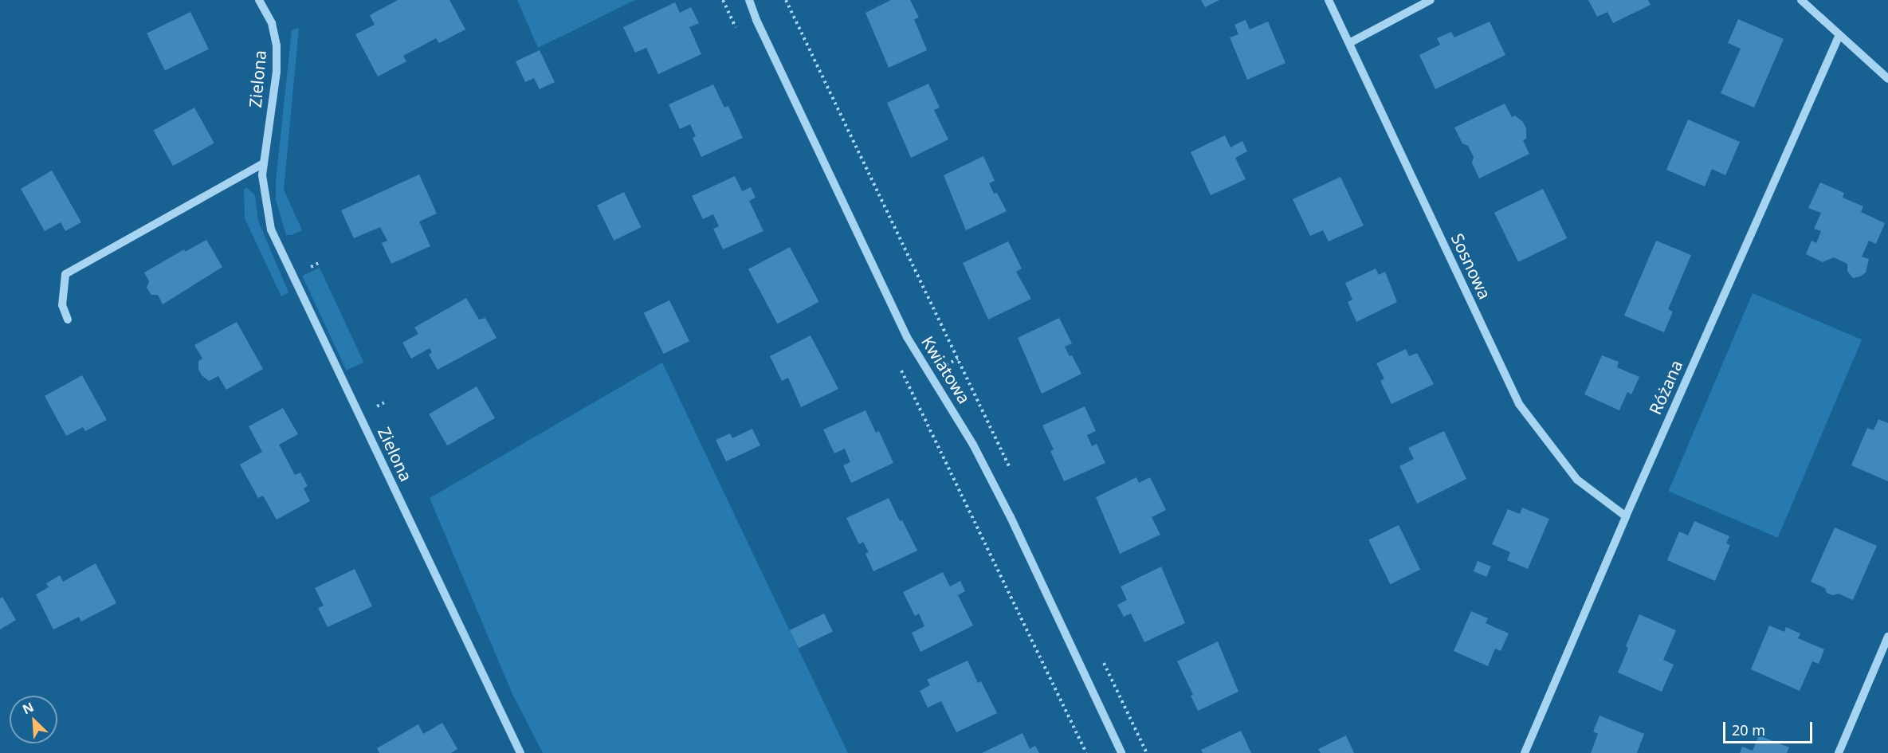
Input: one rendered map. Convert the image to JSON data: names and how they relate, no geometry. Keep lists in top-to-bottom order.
{
  "streets": {
    "street": [
      "Zielona",
      "Sosnowa",
      "Kwiatowa",
      "Różana"
    ]
  },
  "crossings": [
    ["Sosnowa", "Różana"]
  ],
  "scale_bar": "20 m",
  "north": "top left"
}
